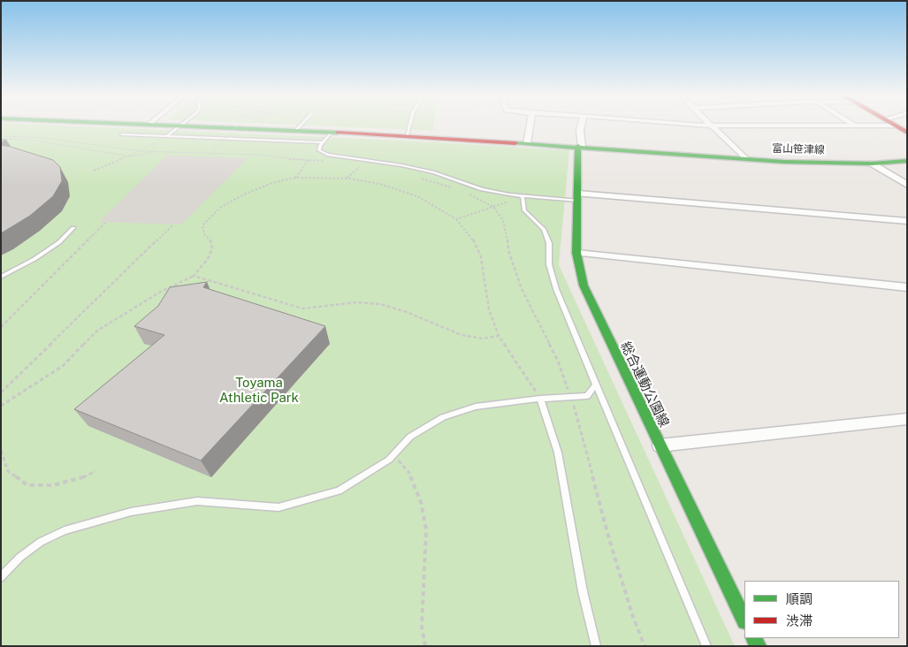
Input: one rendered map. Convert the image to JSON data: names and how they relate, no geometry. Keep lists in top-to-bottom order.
{
  "streets": {
    "main road": ["富山笹津線", "総合運動公園線"]
  },
  "crossings": [
    ["富山笹津線", "総合運動公園線"]
  ],
  "parks": ["Toyama Athletic Park"],
  "legend": ["順調", "渋滞"]
}
